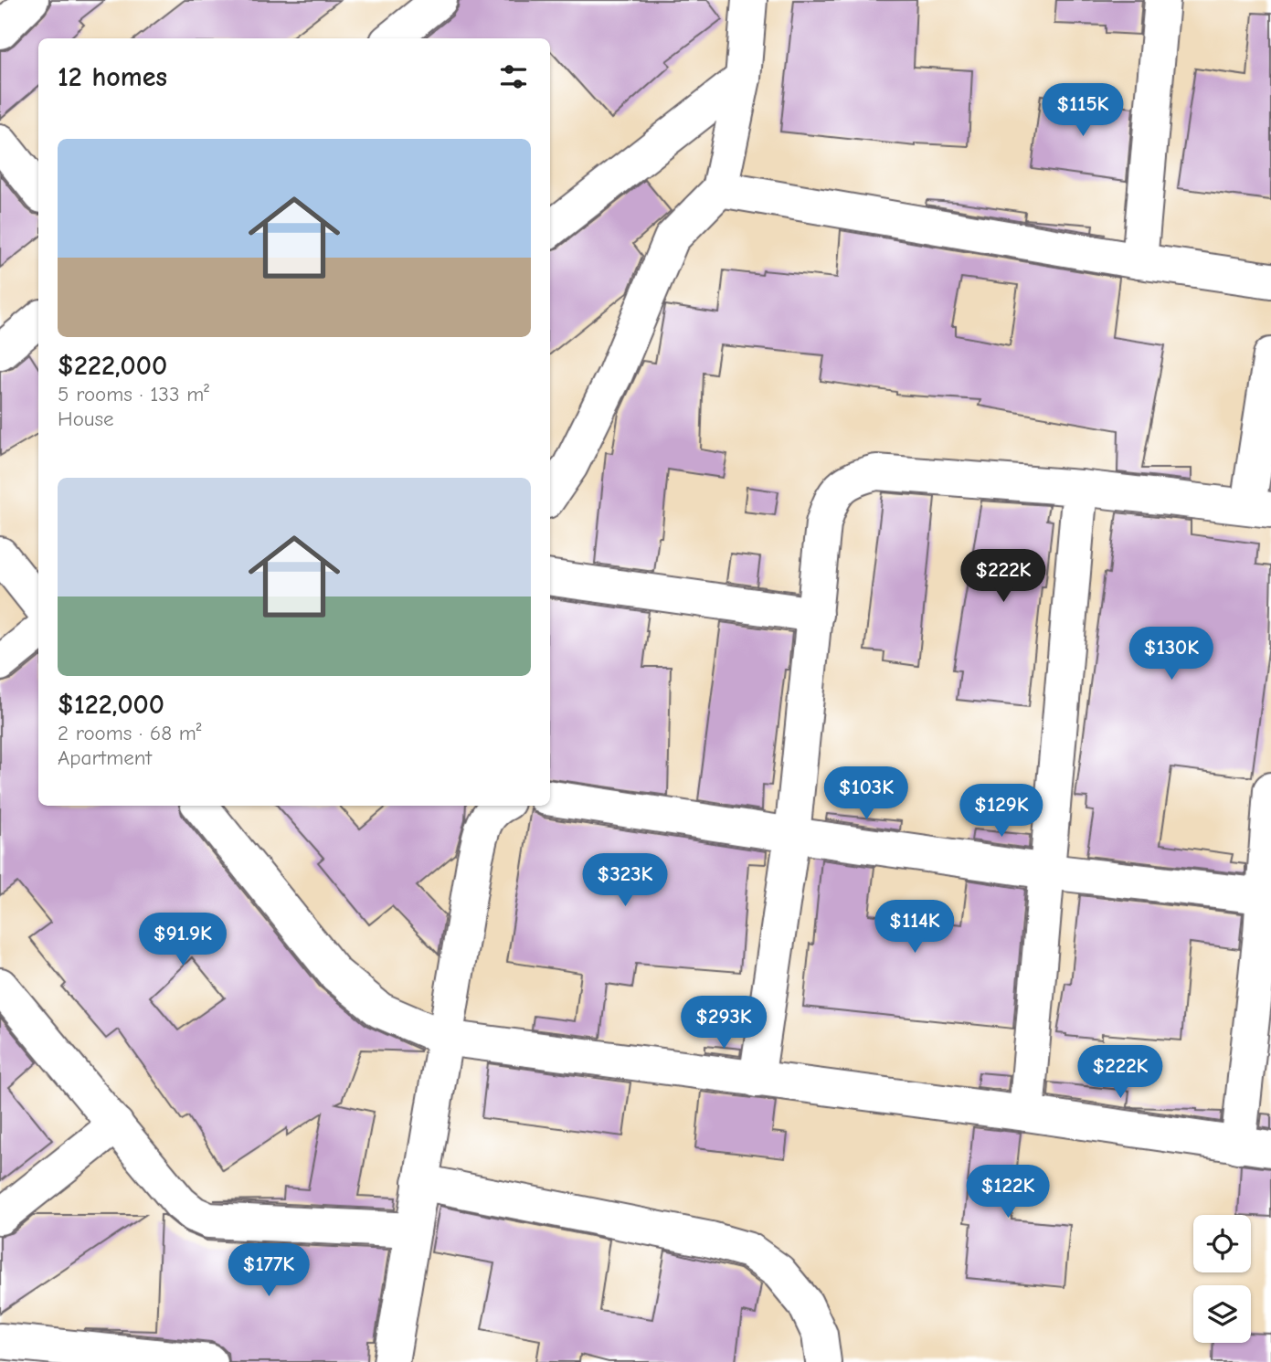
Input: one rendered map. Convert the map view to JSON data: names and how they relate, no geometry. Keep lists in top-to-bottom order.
{
  "page": {
    "heading": "12 homes",
    "price": [
      "$115K",
      "$222K",
      "$130K",
      "$103K",
      "$129K",
      "$323K",
      "$114K",
      "$91.9K",
      "$293K",
      "$222K",
      "$122K",
      "$177K"
    ],
    "list": [
      {
        "name": "$222,000",
        "note": "5 rooms · 133 m² · House"
      },
      {
        "name": "$122,000",
        "note": "2 rooms · 68 m² · Apartment"
      }
    ]
  }
}
